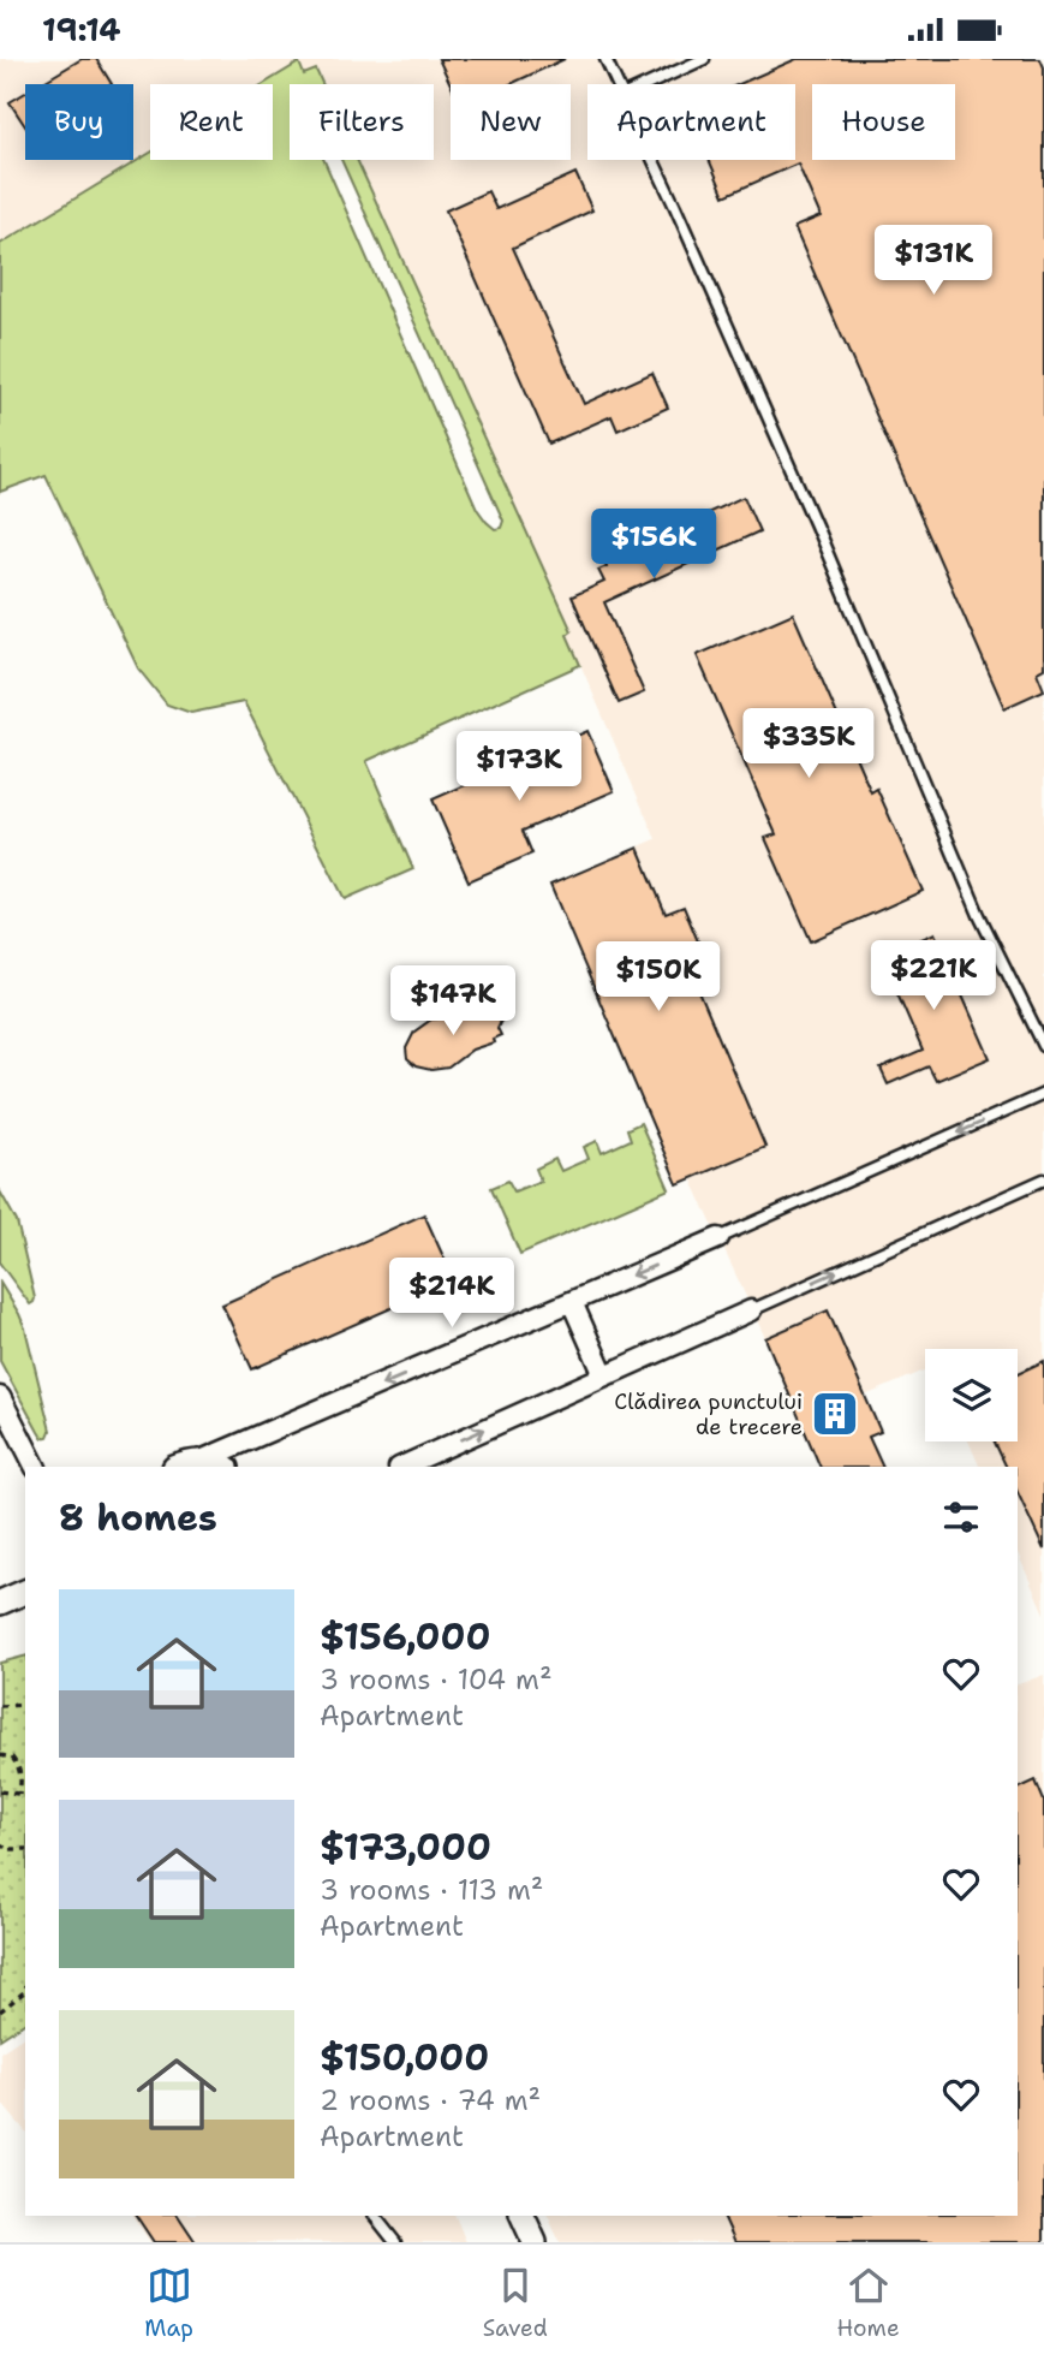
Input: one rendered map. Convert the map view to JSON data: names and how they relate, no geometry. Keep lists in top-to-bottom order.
{
  "places": {
    "building": ["Clădirea punctului de trecere"]
  },
  "page": {
    "status": "19:14",
    "chip": [
      "Buy",
      "Rent",
      "Filters",
      "New",
      "Apartment",
      "House"
    ],
    "price": [
      "$131K",
      "$156K",
      "$335K",
      "$173K",
      "$221K",
      "$150K",
      "$147K",
      "$214K"
    ],
    "heading": "8 homes",
    "list": [
      {
        "name": "$156,000",
        "note": "3 rooms · 104 m² · Apartment"
      },
      {
        "name": "$173,000",
        "note": "3 rooms · 113 m² · Apartment"
      },
      {
        "name": "$150,000",
        "note": "2 rooms · 74 m² · Apartment"
      }
    ],
    "tabs": ["Map", "Saved", "Home"]
  }
}
